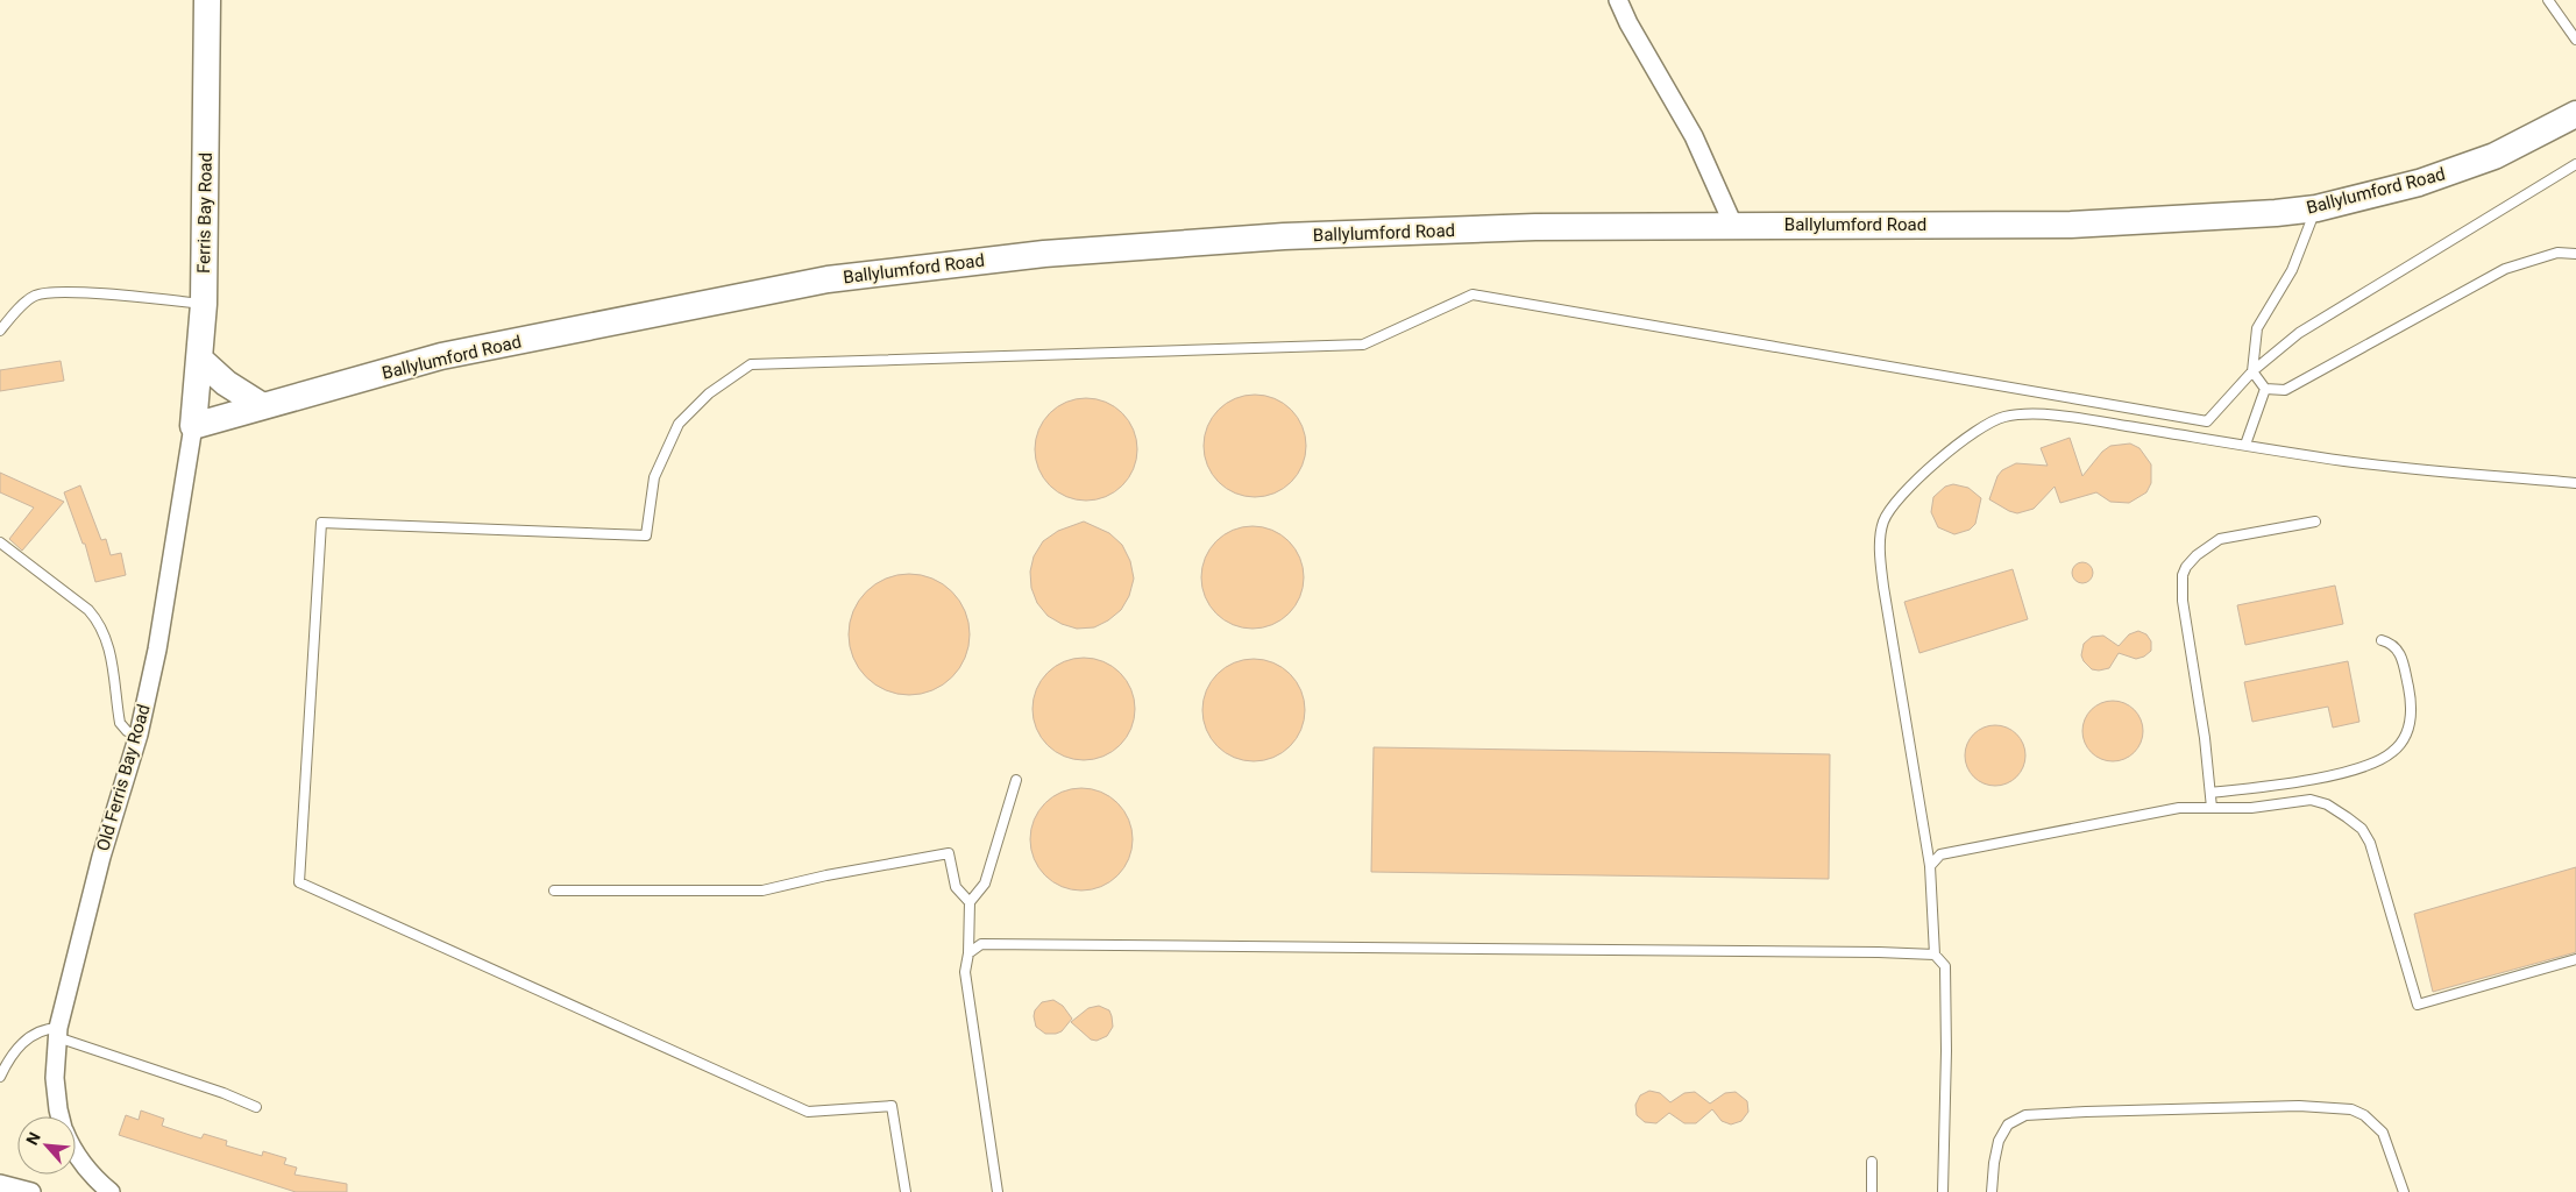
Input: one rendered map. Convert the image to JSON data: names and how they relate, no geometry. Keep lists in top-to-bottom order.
{
  "streets": {
    "main road": ["Ballylumford Road", "Ferris Bay Road"],
    "street": ["Old Ferris Bay Road"]
  },
  "crossings": [
    ["Ballylumford Road", "Ferris Bay Road"],
    ["Ballylumford Road", "Old Ferris Bay Road"],
    ["Ferris Bay Road", "Old Ferris Bay Road"]
  ],
  "north": "top left"
}
